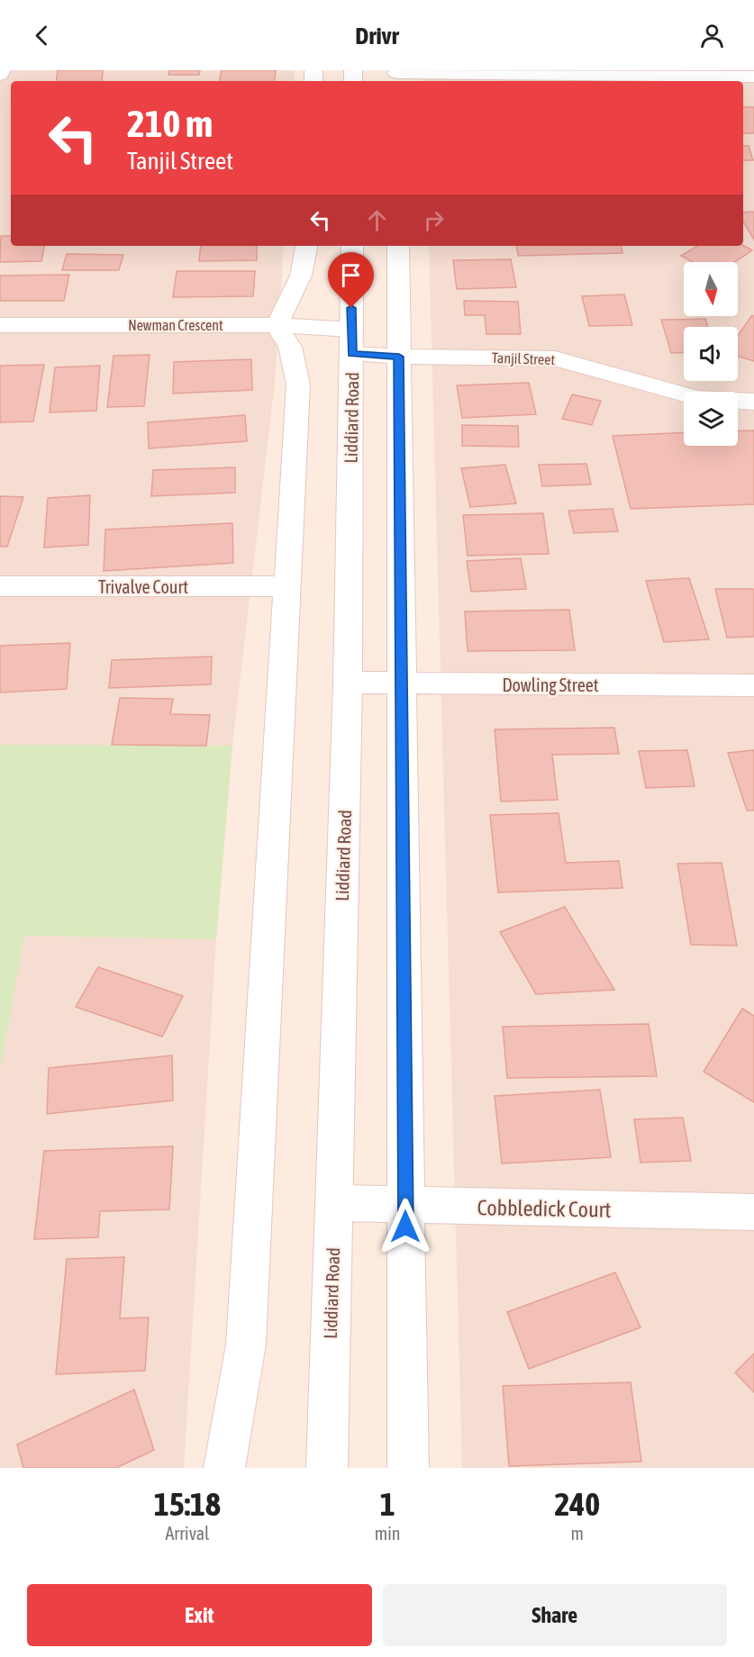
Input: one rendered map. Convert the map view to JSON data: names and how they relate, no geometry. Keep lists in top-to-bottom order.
{
  "streets": {
    "street": [
      "Newman Crescent",
      "Tanjil Street",
      "Liddiard Road",
      "Trivalve Court",
      "Dowling Street",
      "Cobbledick Court"
    ]
  },
  "crossings": [
    ["Newman Crescent", "Tanjil Street"],
    ["Newman Crescent", "Liddiard Road"],
    ["Tanjil Street", "Liddiard Road"],
    ["Liddiard Road", "Dowling Street"],
    ["Liddiard Road", "Cobbledick Court"]
  ],
  "north": "bottom",
  "page": {
    "header": "Drivr",
    "turn": ["210 m", "Tanjil Street"],
    "eta": [
      "15:18",
      "Arrival",
      "1",
      "min",
      "240",
      "m"
    ],
    "buttons": ["Exit", "Share"]
  }
}
